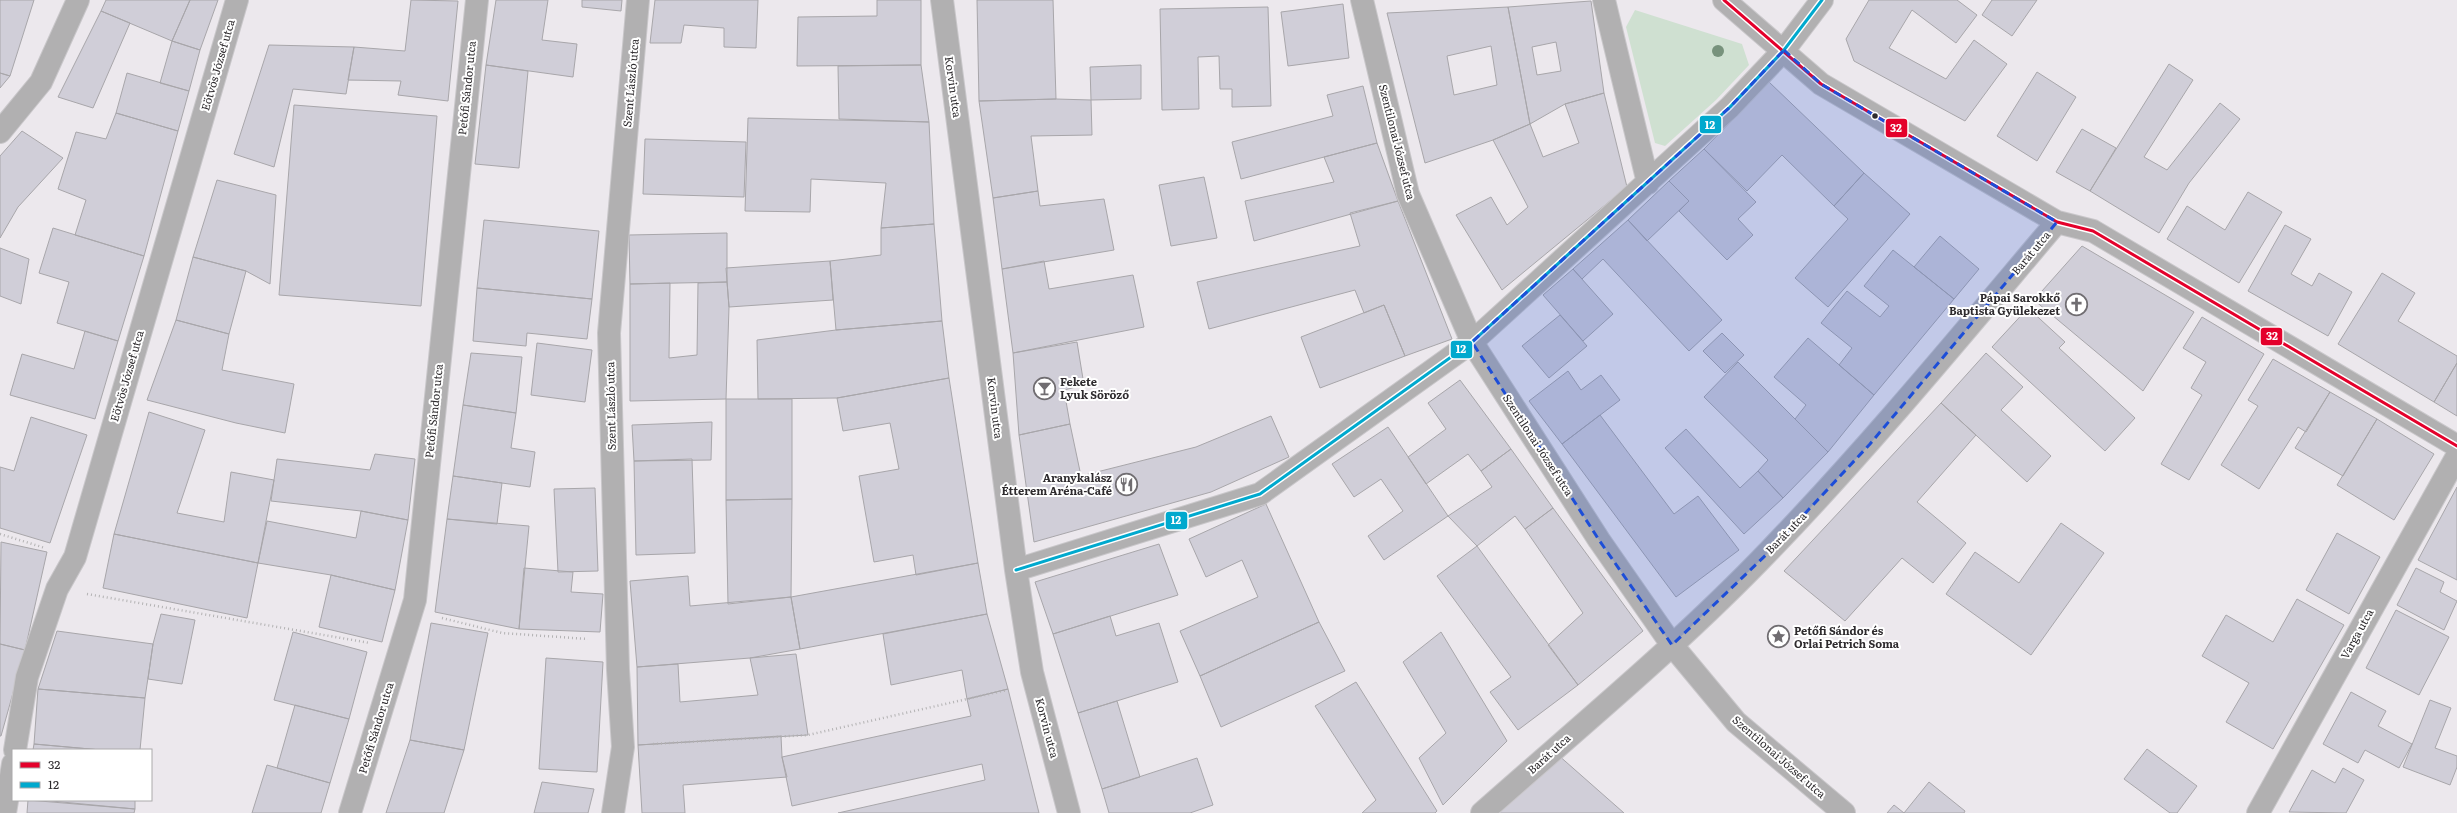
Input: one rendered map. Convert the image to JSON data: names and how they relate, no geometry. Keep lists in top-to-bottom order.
{
  "streets": {
    "street": [
      "Eötvös József utca",
      "Szent László utca",
      "Korvin utca",
      "Petőfi Sándor utca",
      "Szentilonai József utca",
      "Barát utca",
      "Varga utca"
    ]
  },
  "crossings": [
    ["Szentilonai József utca", "Barát utca"]
  ],
  "places": {
    "church": ["Pápai Sarokkő Baptista Gyülekezet"],
    "bar": ["Fekete Lyuk Söröző"],
    "restaurant": ["Aranykalász Étterem Aréna-Café"],
    "place": ["Petőfi Sándor és Orlai Petrich Soma"]
  },
  "lines": ["transit line 32", "transit line 12"],
  "legend": ["32", "12"]
}
